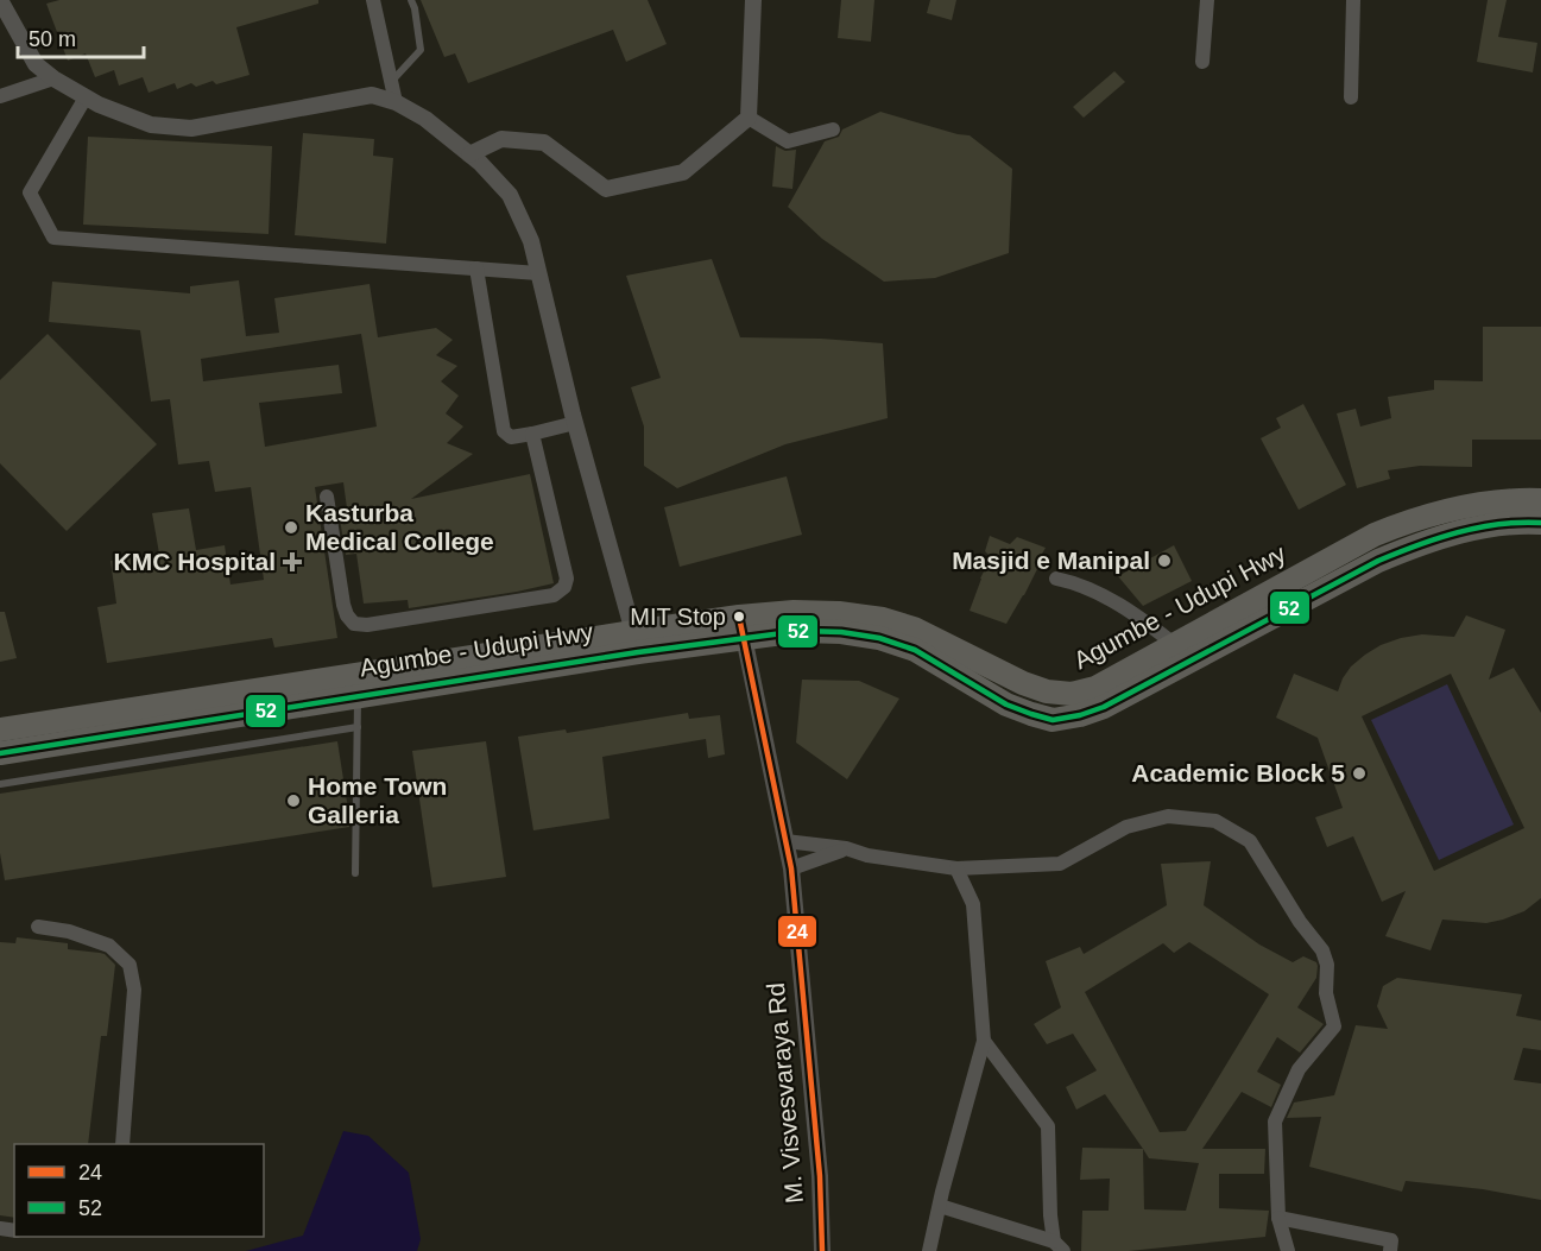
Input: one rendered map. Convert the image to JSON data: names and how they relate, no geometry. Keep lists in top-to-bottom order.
{
  "streets": {
    "highway": ["Agumbe - Udupi Hwy"],
    "street": ["M. Visvesvaraya Rd"]
  },
  "crossings": [
    ["Agumbe - Udupi Hwy", "M. Visvesvaraya Rd"]
  ],
  "places": {
    "other": [
      "Kasturba Medical College",
      "Masjid e Manipal",
      "MIT Stop",
      "Academic Block 5",
      "Home Town Galleria"
    ],
    "health": ["KMC Hospital"]
  },
  "lines": ["transit line 52", "transit line 24"],
  "legend": ["24", "52"],
  "scale_bar": "50 m"
}
